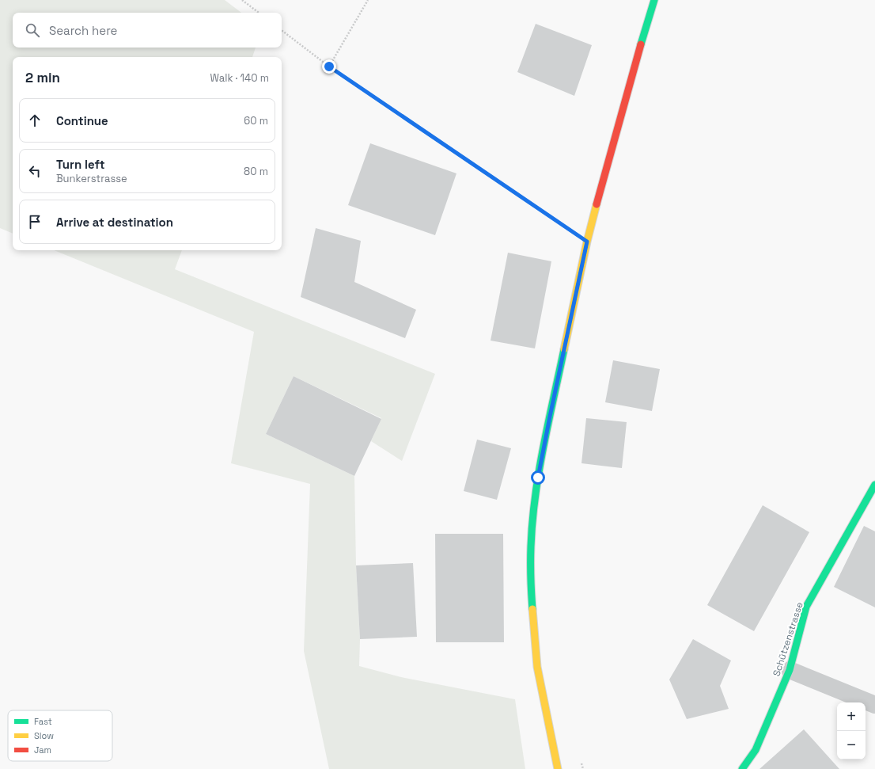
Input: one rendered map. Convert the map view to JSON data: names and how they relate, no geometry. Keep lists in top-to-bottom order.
{
  "streets": {
    "main road": ["Schützenstrasse"]
  },
  "legend": ["Fast", "Slow", "Jam"],
  "page": {
    "search": "Search here",
    "heading": ["2 min", "Walk · 140 m"],
    "list": [
      ["Continue", "60 m"],
      ["Turn left", "Bunkerstrasse", "80 m"],
      "Arrive at destination"
    ],
    "map_buttons": ["+", "−"]
  }
}
